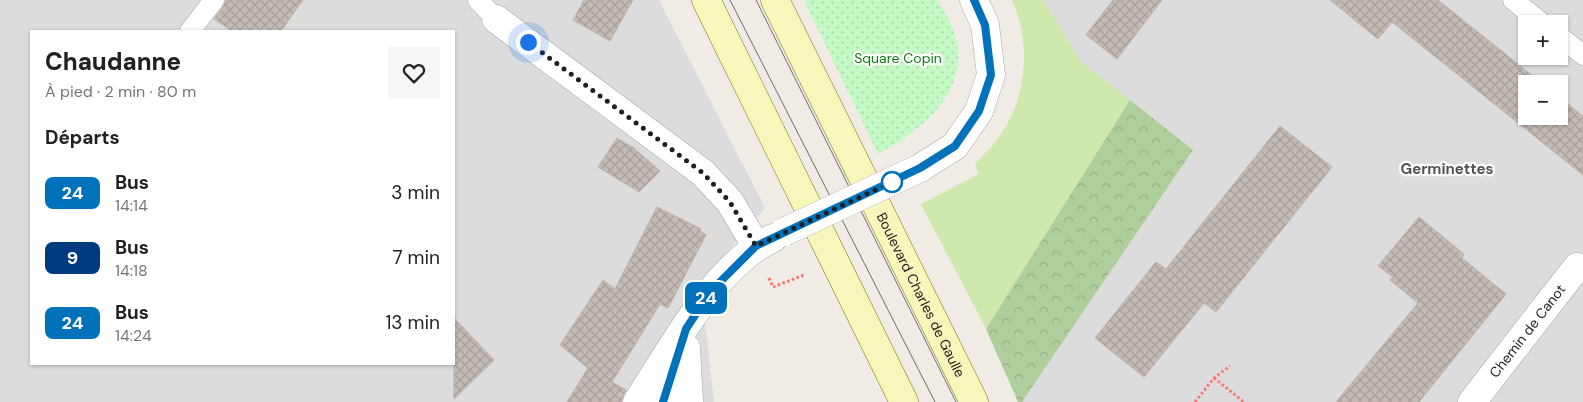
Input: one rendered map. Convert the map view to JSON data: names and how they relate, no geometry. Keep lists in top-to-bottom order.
{
  "streets": {
    "main road": ["Boulevard Charles de Gaulle"],
    "street": ["Chemin de Canot"]
  },
  "districts": ["Germinettes"],
  "parks": ["Square Copin"],
  "lines": ["bus line 24"],
  "page": {
    "on_map": "24",
    "map_buttons": ["+", "−"],
    "heading": [
      ["Chaudanne", "À pied · 2 min · 80 m"],
      "Départs"
    ],
    "list": [
      {
        "mark": "24",
        "name": "Bus",
        "note": "14:14",
        "value": "3 min"
      },
      {
        "mark": "9",
        "name": "Bus",
        "note": "14:18",
        "value": "7 min"
      },
      {
        "mark": "24",
        "name": "Bus",
        "note": "14:24",
        "value": "13 min"
      }
    ]
  }
}
